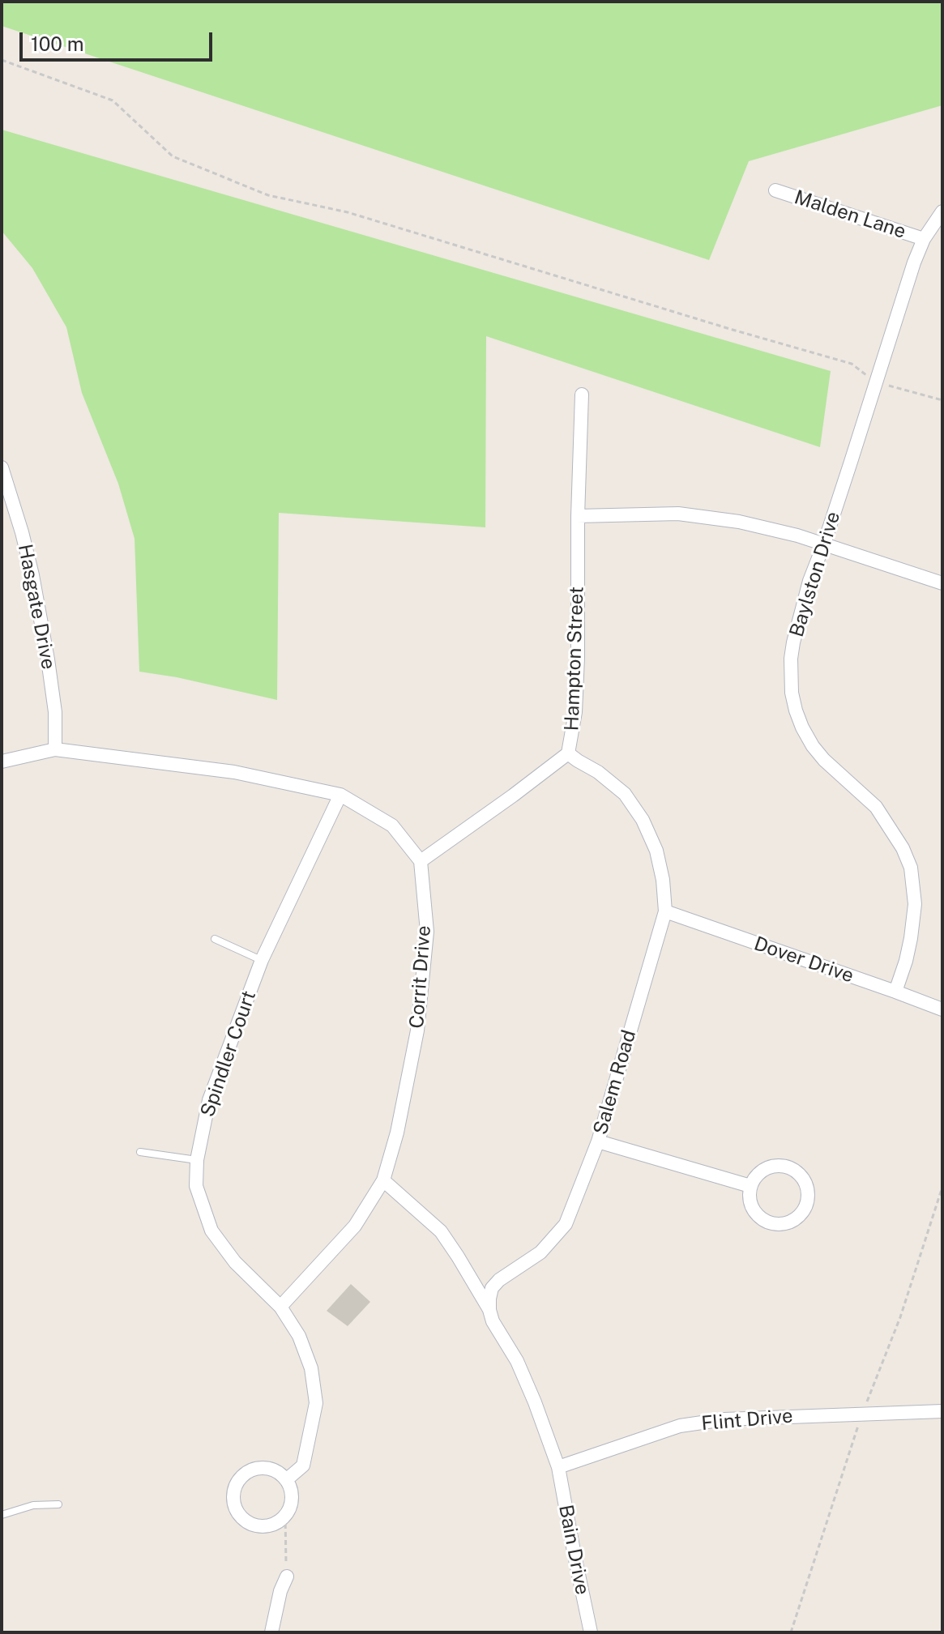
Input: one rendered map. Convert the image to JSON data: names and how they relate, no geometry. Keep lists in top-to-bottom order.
{
  "streets": {
    "street": [
      "Malden Lane",
      "Baylston Drive",
      "Hasgate Drive",
      "Hampton Street",
      "Dover Drive",
      "Corrit Drive",
      "Spindler Court",
      "Salem Road",
      "Flint Drive",
      "Bain Drive"
    ]
  },
  "crossings": [
    ["Malden Lane", "Baylston Drive"],
    ["Baylston Drive", "Dover Drive"],
    ["Hampton Street", "Corrit Drive"],
    ["Hampton Street", "Salem Road"],
    ["Dover Drive", "Salem Road"],
    ["Corrit Drive", "Spindler Court"],
    ["Salem Road", "Bain Drive"],
    ["Flint Drive", "Bain Drive"]
  ],
  "scale_bar": "100 m"
}
